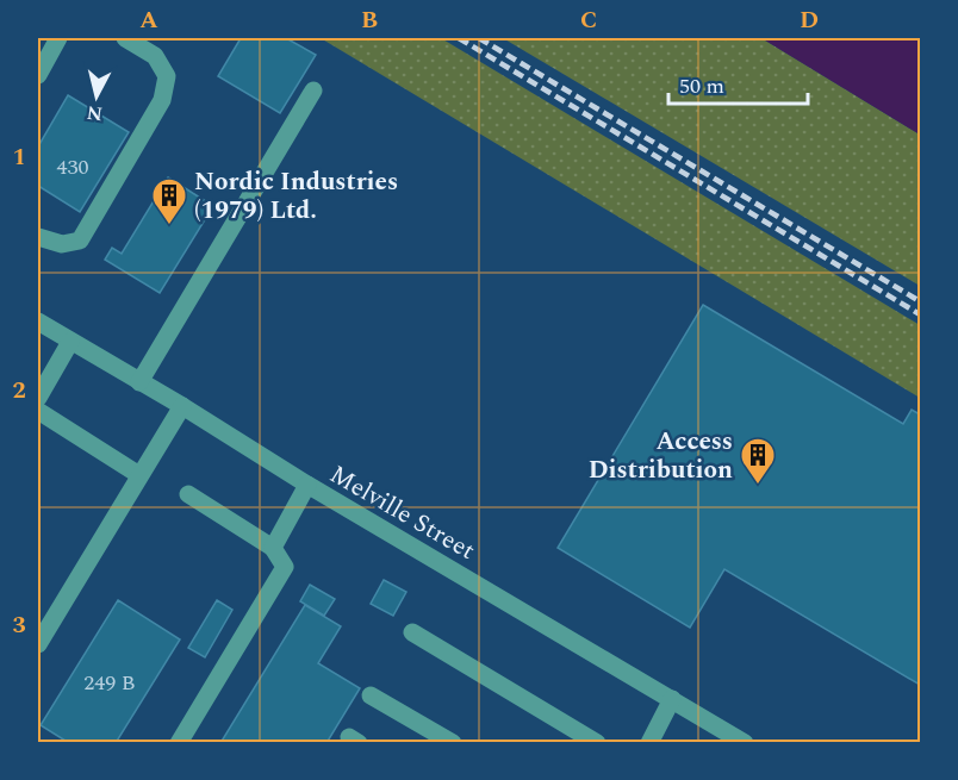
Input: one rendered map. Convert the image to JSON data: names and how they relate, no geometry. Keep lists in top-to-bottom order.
{
  "streets": {
    "street": ["Melville Street"]
  },
  "places": {
    "building": ["Nordic Industries (1979) Ltd.", "Access Distribution"]
  },
  "house_numbers": ["430", "249 B"],
  "scale_bar": "50 m",
  "north": "bottom",
  "grid": {
    "columns": [
      "A",
      "B",
      "C",
      "D"
    ],
    "rows": ["1", "2", "3"]
  }
}
